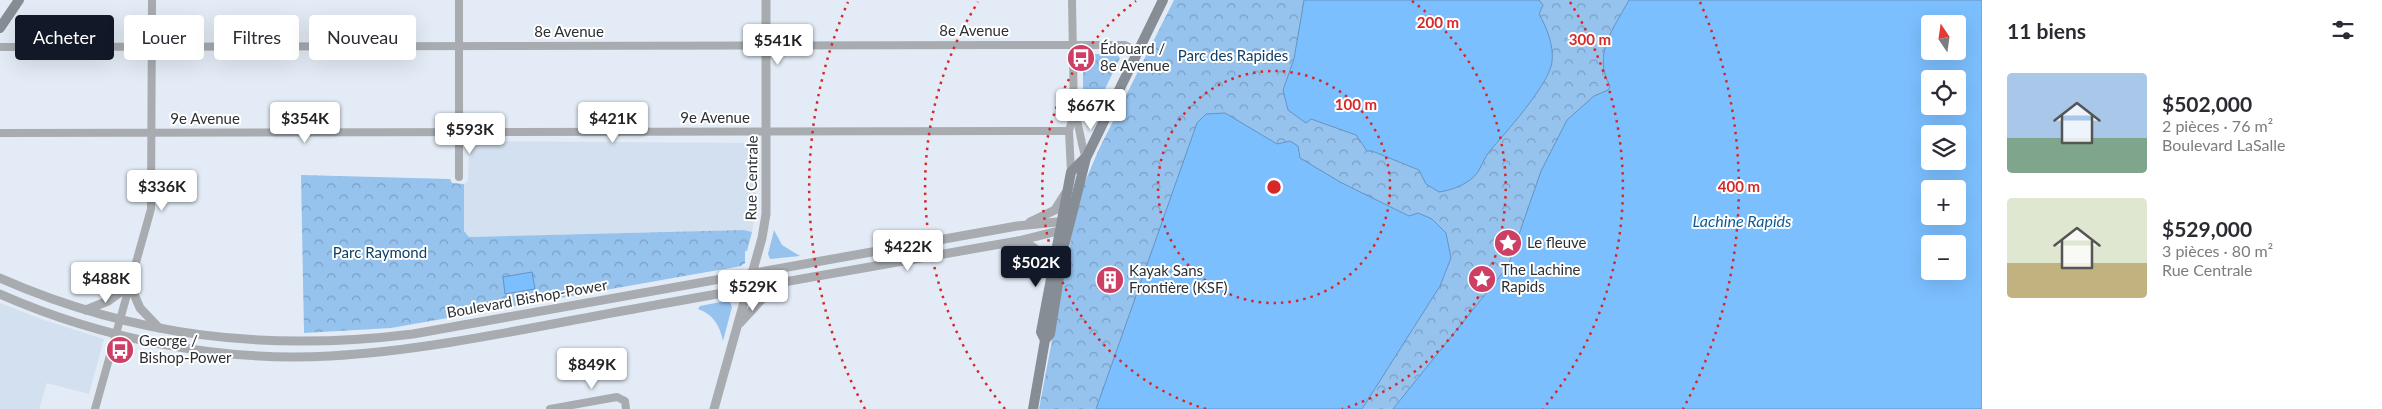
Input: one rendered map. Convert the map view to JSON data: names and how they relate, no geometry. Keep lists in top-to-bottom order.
{
  "streets": {
    "street": [
      "8e Avenue",
      "9e Avenue",
      "Rue Centrale",
      "Boulevard Bishop-Power"
    ]
  },
  "crossings": [
    ["8e Avenue", "Rue Centrale"],
    ["9e Avenue", "Rue Centrale"],
    ["Rue Centrale", "Boulevard Bishop-Power"]
  ],
  "water": ["Lachine Rapids"],
  "parks": ["Parc des Rapides", "Parc Raymond"],
  "places": {
    "bus stop": ["Édouard / 8e Avenue", "George / Bishop-Power"],
    "place": ["Le fleuve", "The Lachine Rapids"],
    "building": ["Kayak Sans Frontière (KSF)"]
  },
  "north": "top",
  "page": {
    "heading": "11 biens",
    "map_buttons": ["+", "−"],
    "chip": [
      "Acheter",
      "Louer",
      "Filtres",
      "Nouveau"
    ],
    "price": [
      "$541K",
      "$667K",
      "$354K",
      "$421K",
      "$593K",
      "$336K",
      "$422K",
      "$502K",
      "$488K",
      "$529K",
      "$849K"
    ],
    "list": [
      {
        "name": "$502,000",
        "note": "2 pièces · 76 m² · Boulevard LaSalle"
      },
      {
        "name": "$529,000",
        "note": "3 pièces · 80 m² · Rue Centrale"
      }
    ]
  },
  "rings": [
    "200 m",
    "300 m",
    "100 m",
    "400 m"
  ]
}
